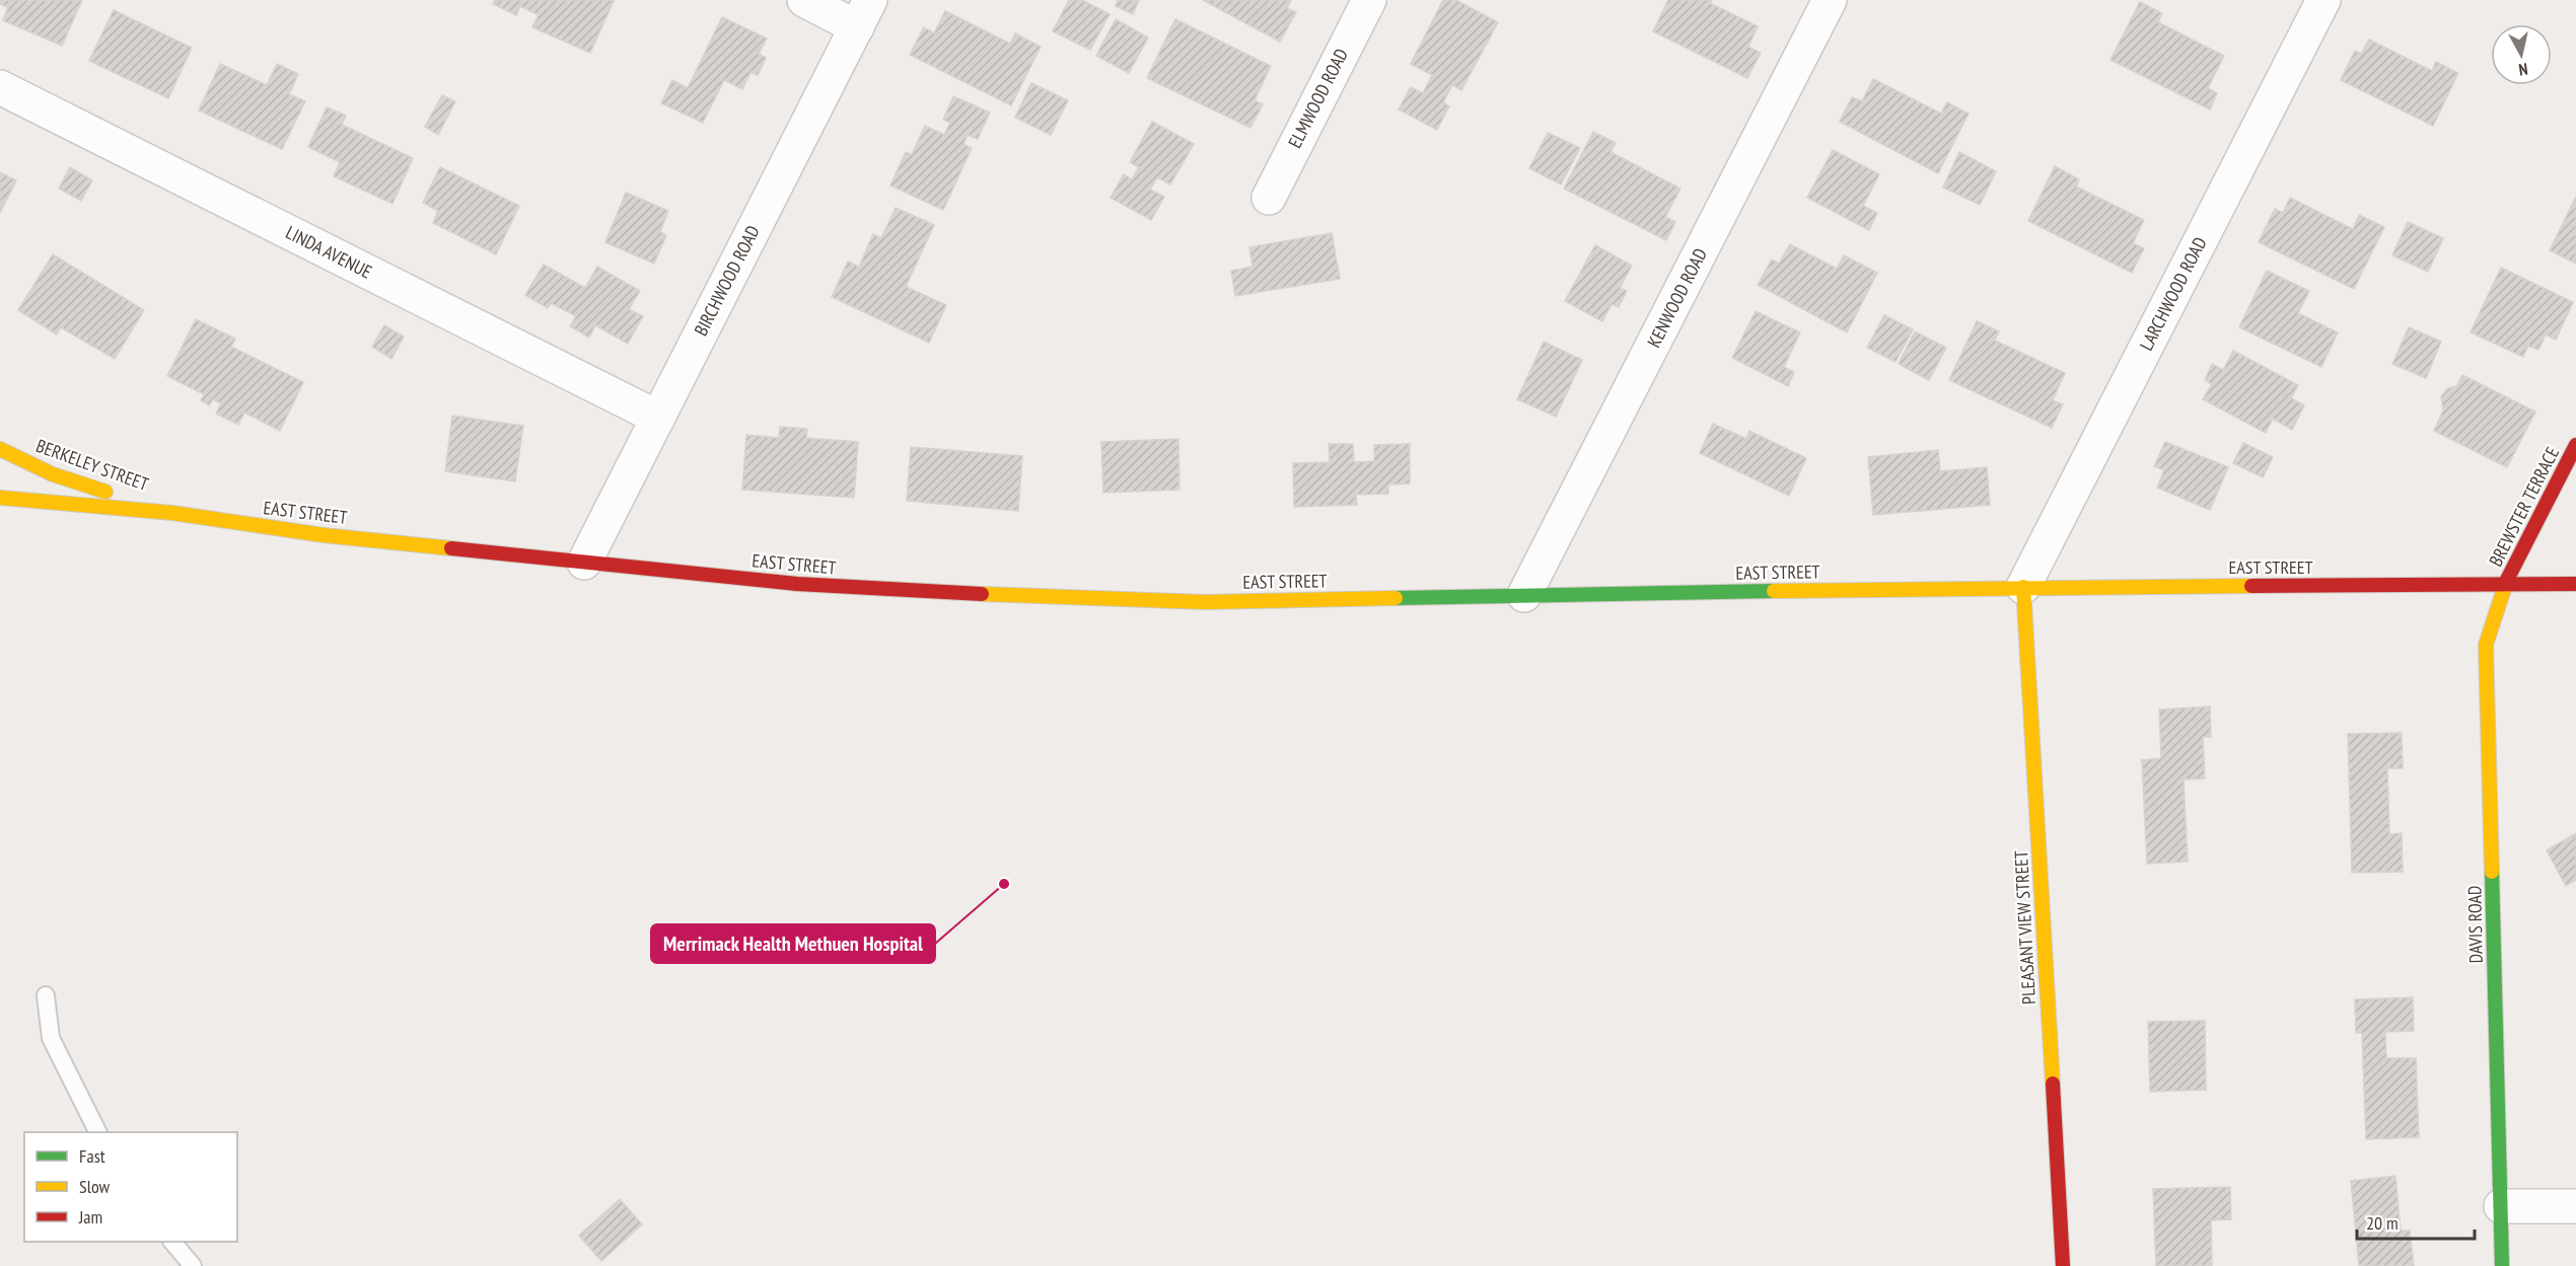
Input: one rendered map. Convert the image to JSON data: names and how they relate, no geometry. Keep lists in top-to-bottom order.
{
  "streets": {
    "main road": [
      "BERKELEY STREET",
      "BREWSTER TERRACE",
      "EAST STREET",
      "DAVIS ROAD",
      "PLEASANT VIEW STREET"
    ],
    "street": [
      "ELMWOOD ROAD",
      "LINDA AVENUE",
      "BIRCHWOOD ROAD",
      "LARCHWOOD ROAD",
      "KENWOOD ROAD"
    ]
  },
  "crossings": [
    ["LINDA AVENUE", "BIRCHWOOD ROAD"],
    ["BIRCHWOOD ROAD", "EAST STREET"],
    ["LARCHWOOD ROAD", "EAST STREET"],
    ["LARCHWOOD ROAD", "PLEASANT VIEW STREET"],
    ["KENWOOD ROAD", "EAST STREET"],
    ["BERKELEY STREET", "EAST STREET"],
    ["BREWSTER TERRACE", "EAST STREET"],
    ["BREWSTER TERRACE", "DAVIS ROAD"],
    ["EAST STREET", "DAVIS ROAD"],
    ["EAST STREET", "PLEASANT VIEW STREET"]
  ],
  "places": ["Merrimack Health Methuen Hospital"],
  "legend": ["Fast", "Slow", "Jam"],
  "scale_bar": "20 m",
  "north": "bottom"
}
